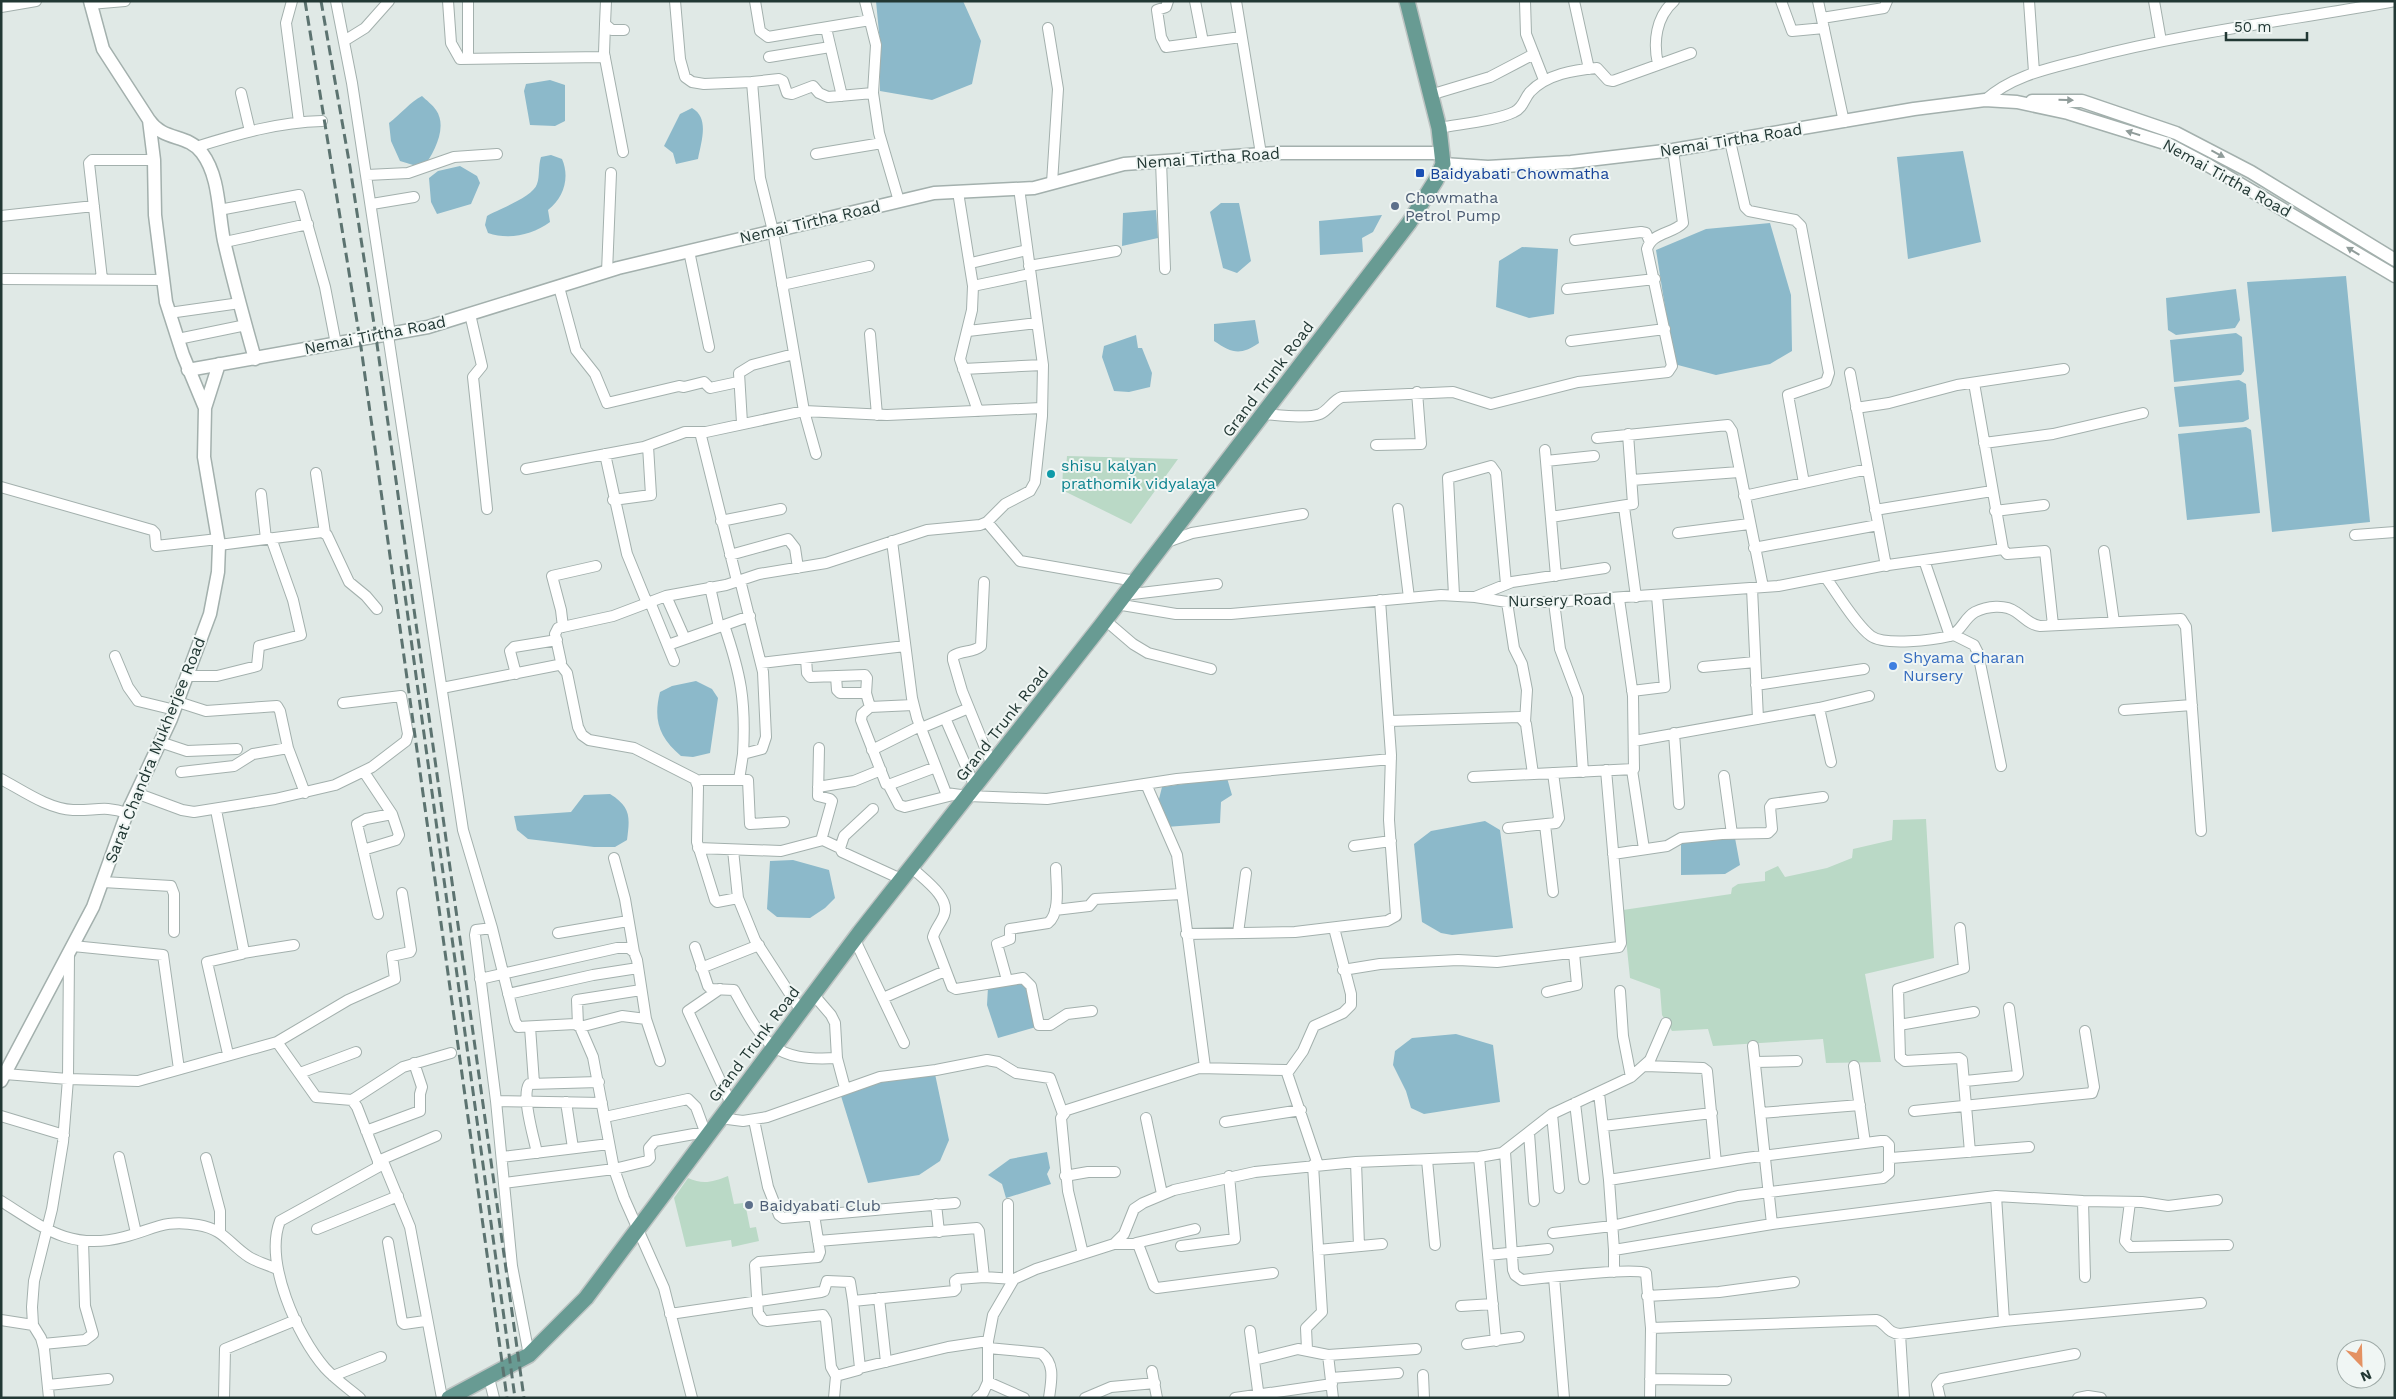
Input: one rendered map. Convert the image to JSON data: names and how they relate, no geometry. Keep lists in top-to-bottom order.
{
  "streets": {
    "main road": ["Grand Trunk Road"],
    "street": ["Nemai Tirtha Road", "Nursery Road", "Sarat Chandra Mukherjee Road"]
  },
  "crossings": [
    ["Nemai Tirtha Road", "Grand Trunk Road"],
    ["Nemai Tirtha Road", "Sarat Chandra Mukherjee Road"],
    ["Grand Trunk Road", "Nursery Road"]
  ],
  "places": {
    "transit": ["Baidyabati Chowmatha"],
    "other": [
      "Chowmatha Petrol Pump",
      "shisu kalyan prathomik vidyalaya",
      "Shyama Charan Nursery",
      "Baidyabati Club"
    ]
  },
  "scale_bar": "50 m",
  "north": "bottom right"
}
